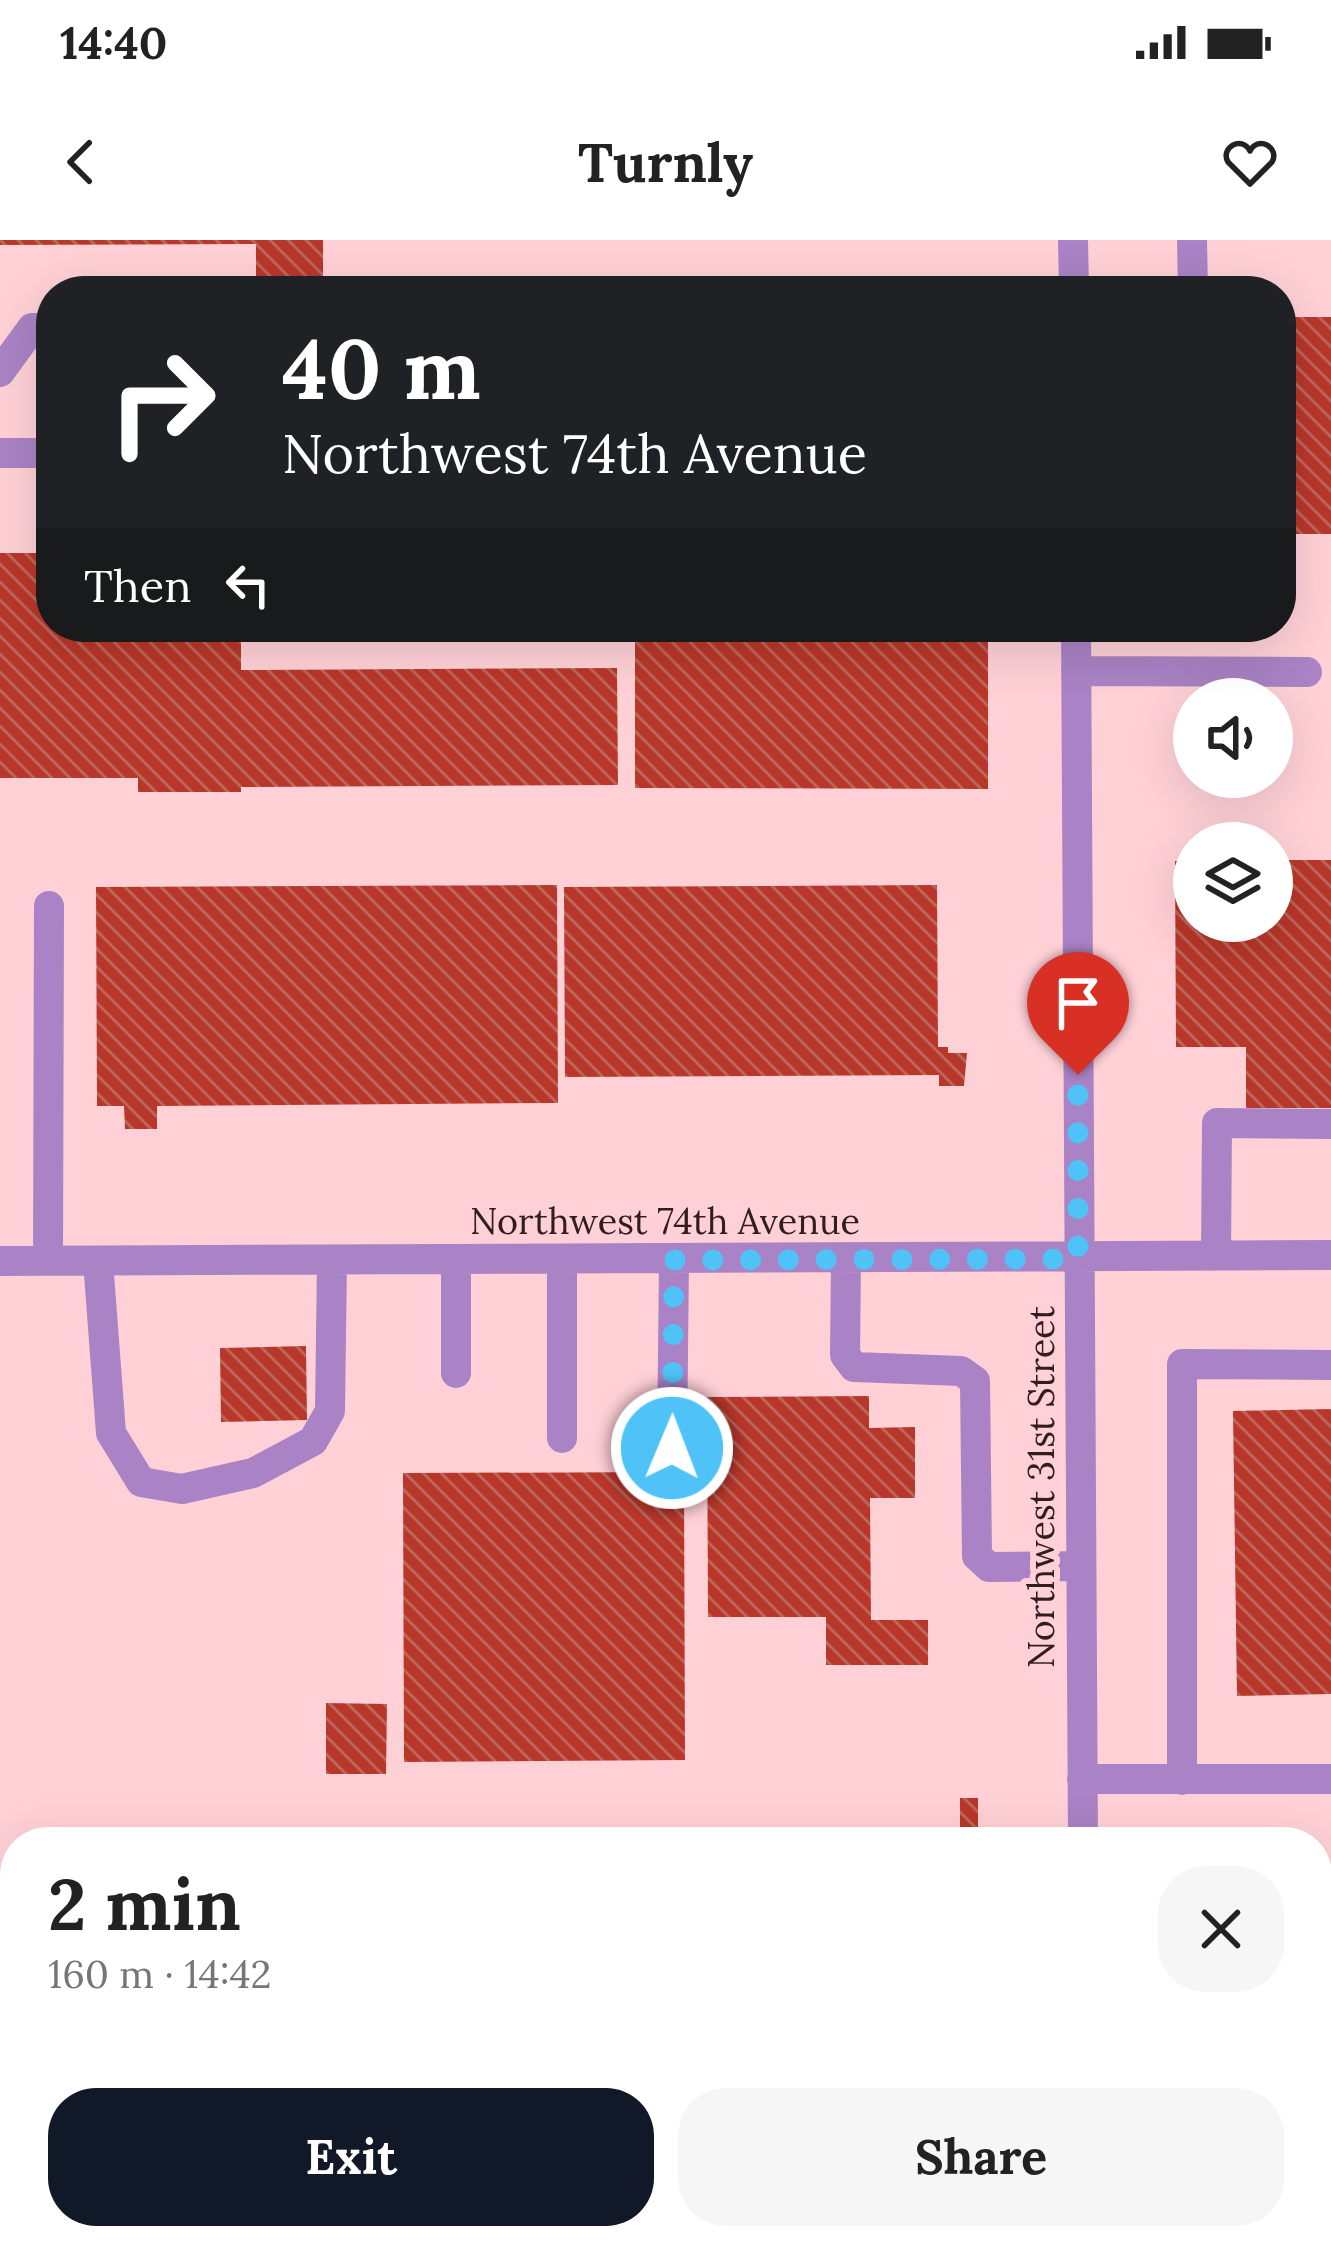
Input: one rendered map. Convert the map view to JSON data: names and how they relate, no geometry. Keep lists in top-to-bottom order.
{
  "streets": {
    "street": ["Northwest 74th Avenue", "Northwest 31st Street"]
  },
  "crossings": [
    ["Northwest 74th Avenue", "Northwest 31st Street"]
  ],
  "page": {
    "status": "14:40",
    "header": "Turnly",
    "turn": ["40 m", "Northwest 74th Avenue"],
    "then": "Then",
    "heading": ["2 min", "160 m · 14:42"],
    "buttons": ["Exit", "Share"]
  }
}
